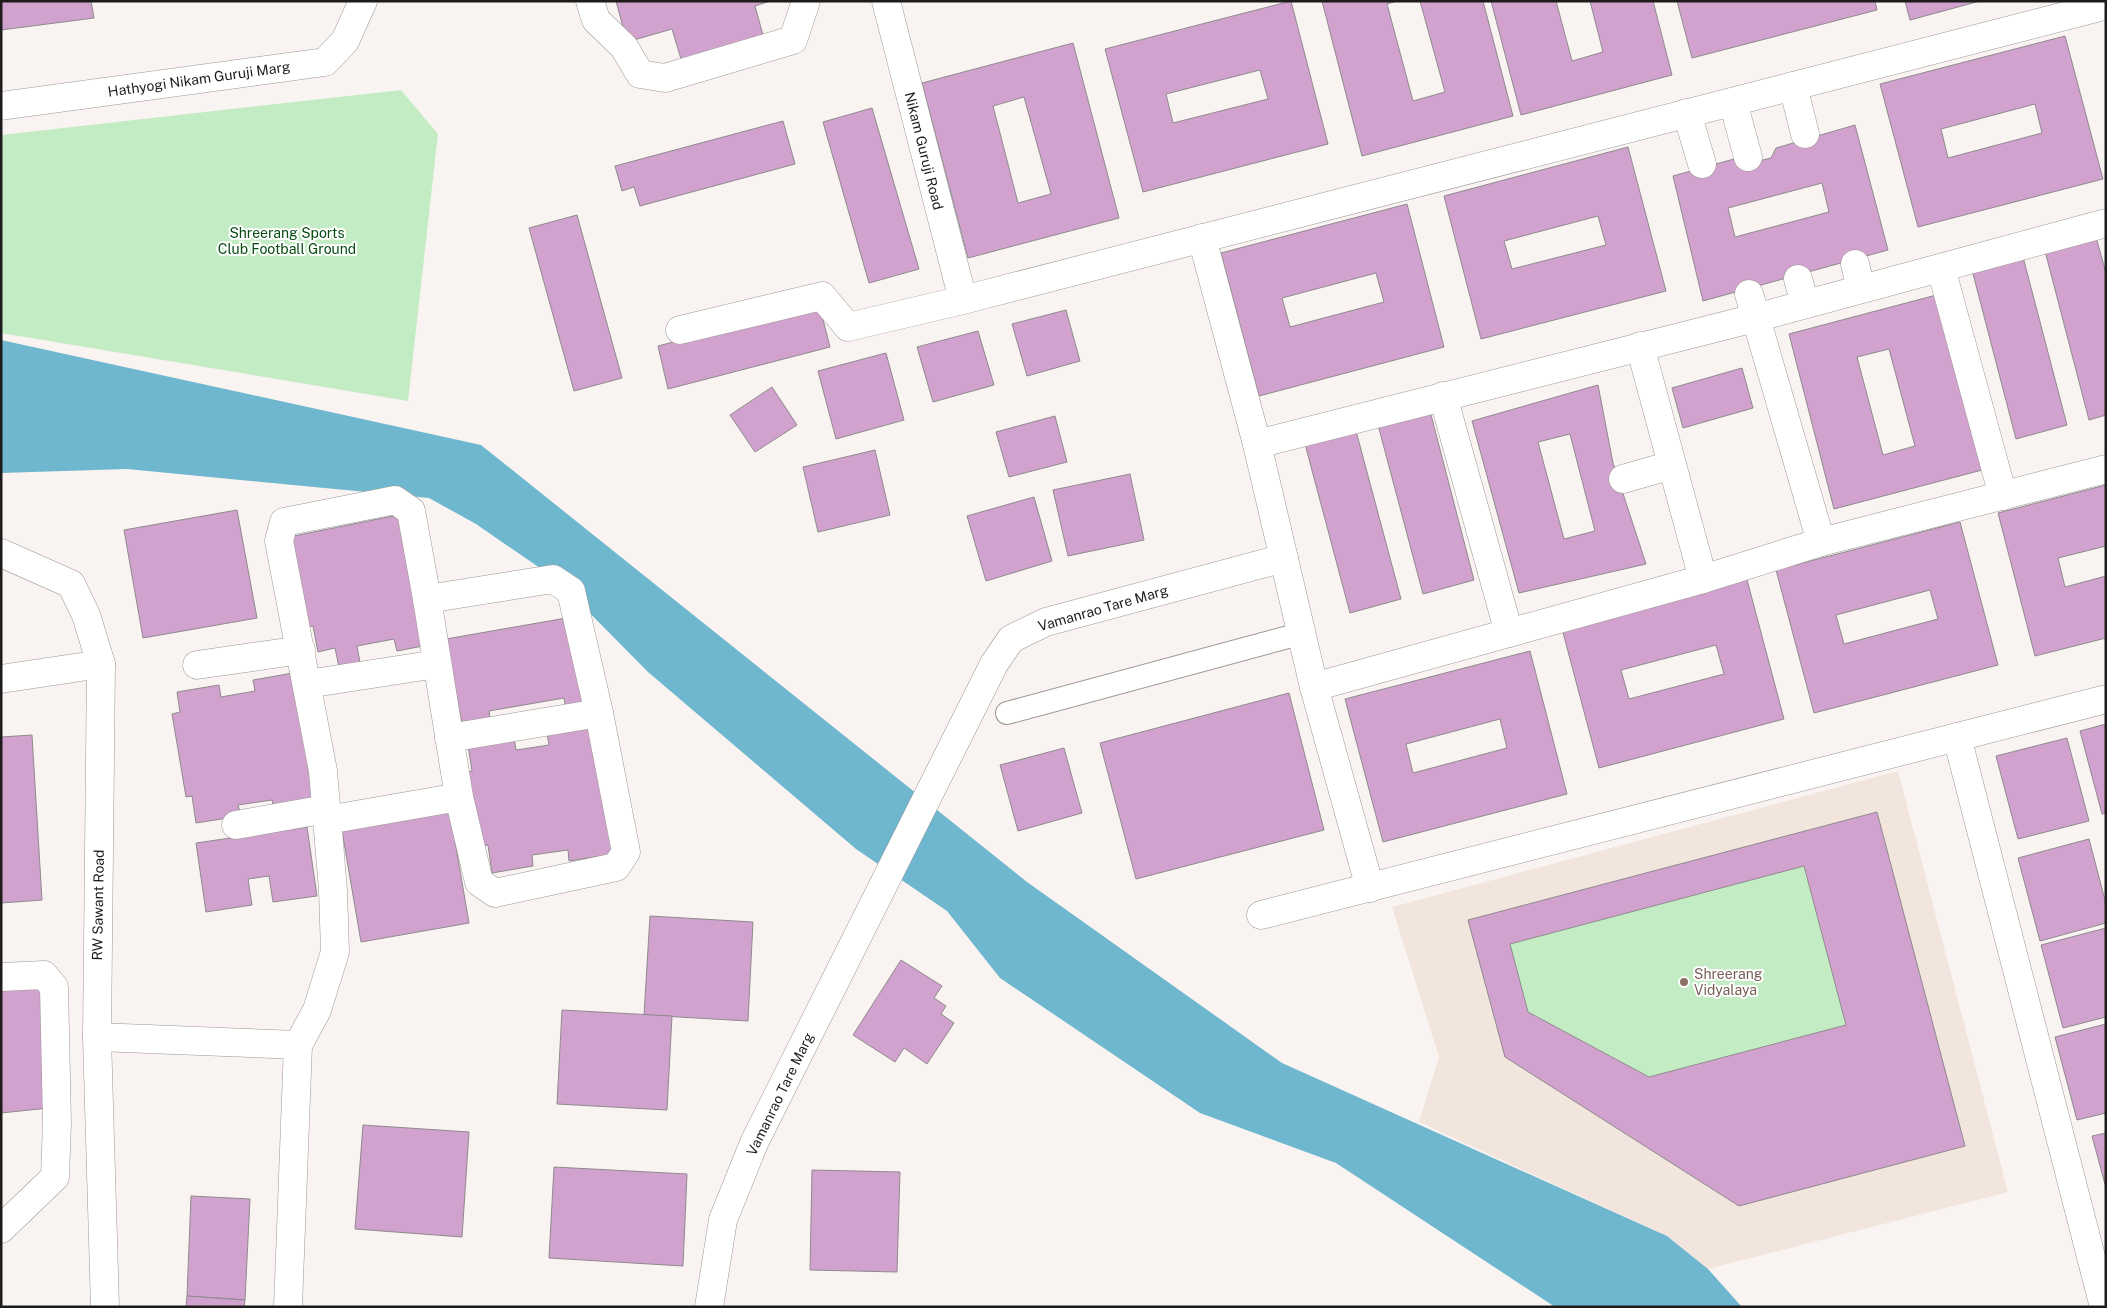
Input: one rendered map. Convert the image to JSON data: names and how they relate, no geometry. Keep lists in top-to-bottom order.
{
  "streets": {
    "street": [
      "Hathyogi Nikam Guruji Marg",
      "Nikam Guruji Road",
      "Vamanrao Tare Marg",
      "RW Sawant Road"
    ]
  },
  "parks": ["Shreerang Sports Club Football Ground"],
  "places": ["Shreerang Vidyalaya"]
}
